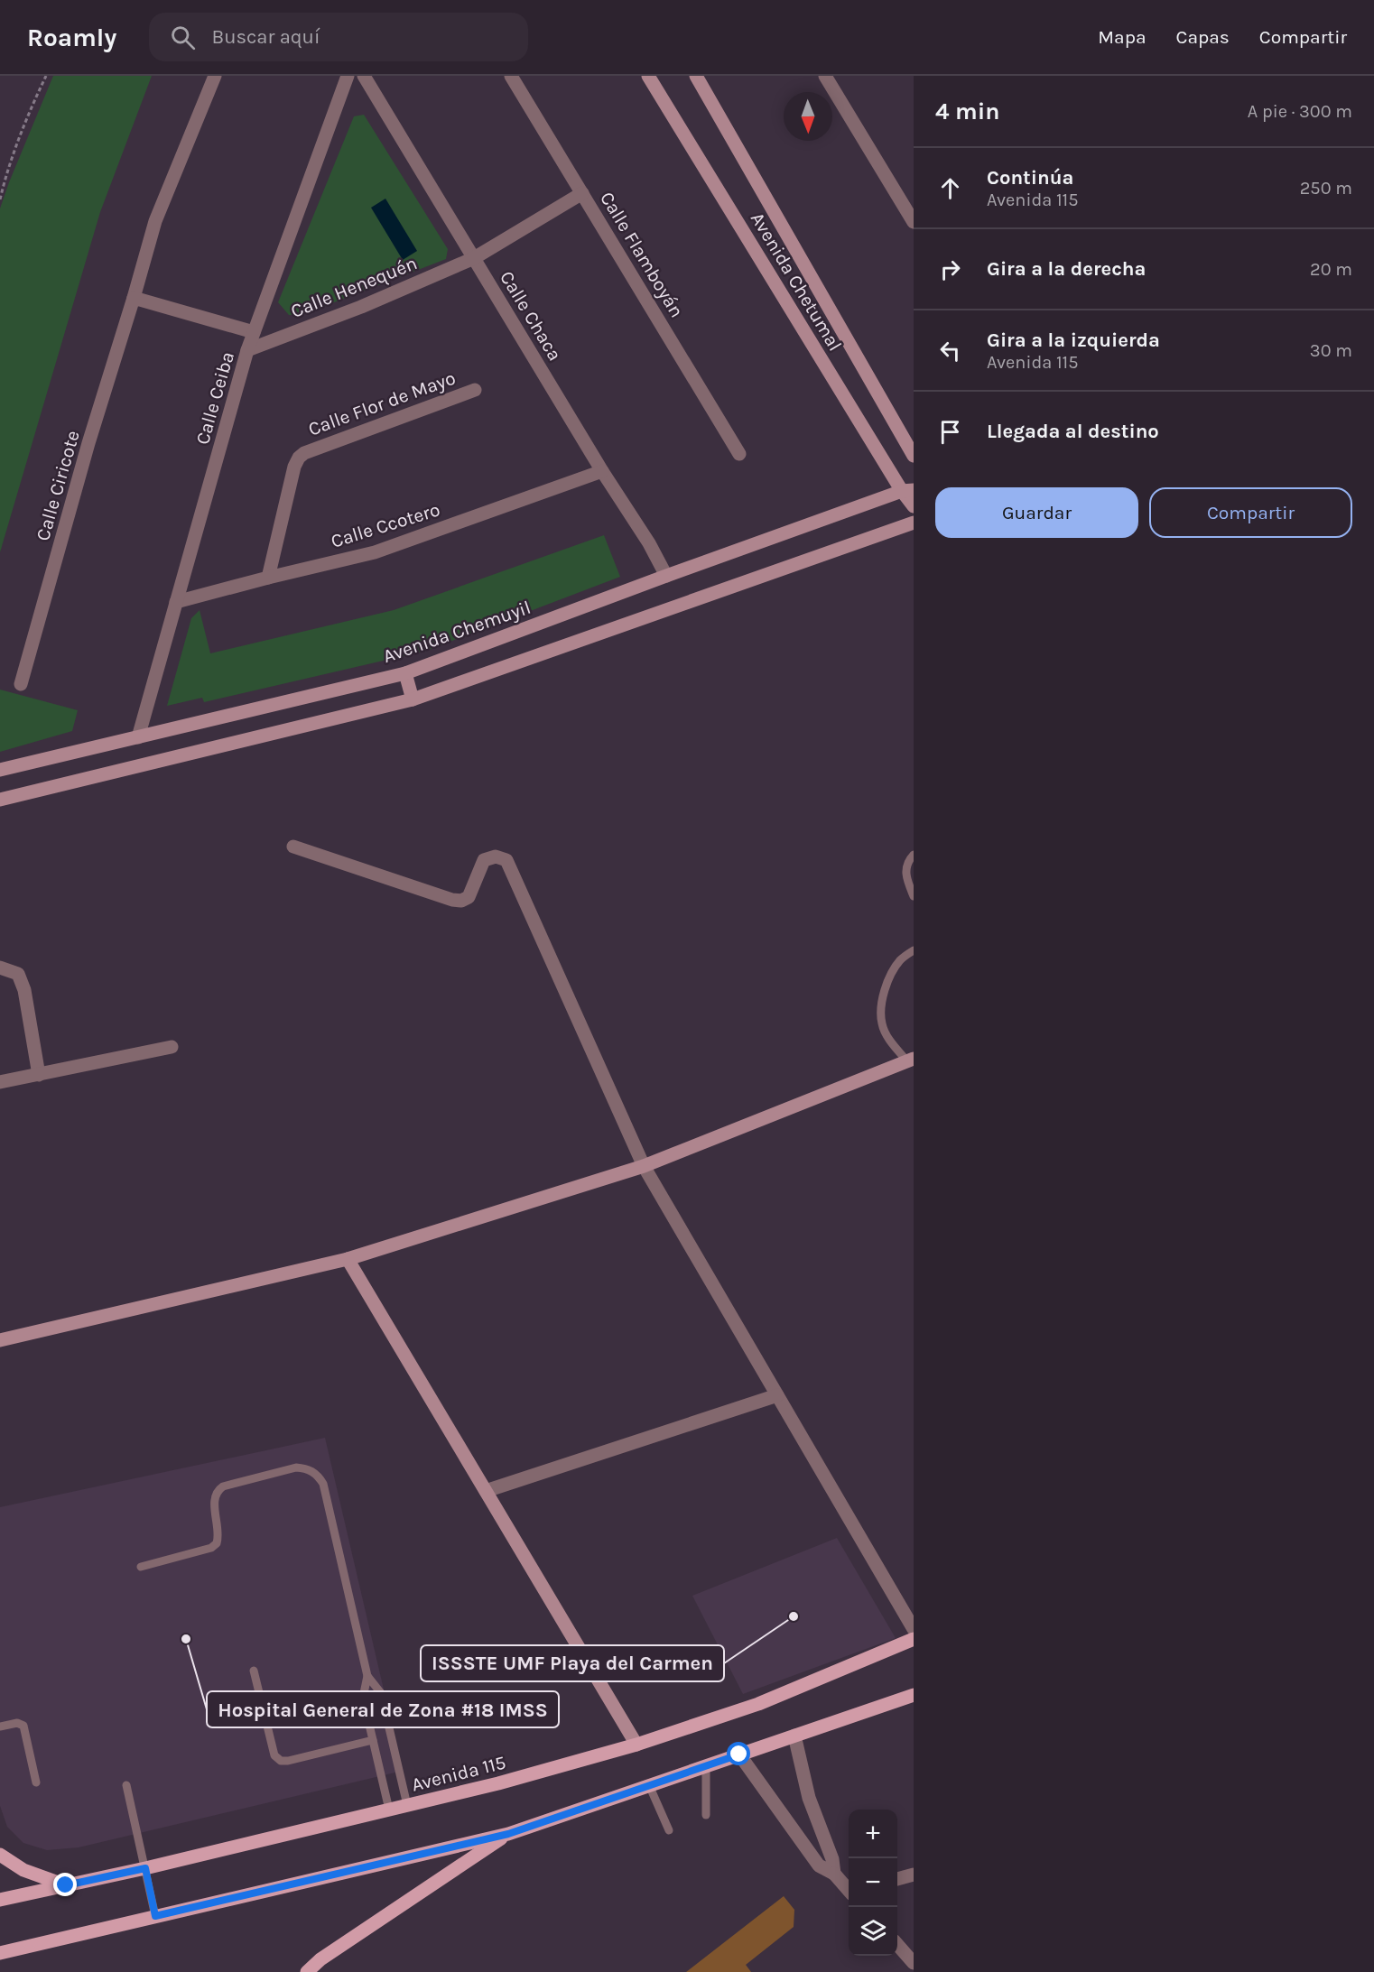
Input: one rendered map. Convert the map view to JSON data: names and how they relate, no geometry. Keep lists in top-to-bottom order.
{
  "streets": {
    "main road": ["Avenida Chetumal", "Avenida Chemuyil", "Avenida 115"],
    "street": [
      "Calle Flamboyán",
      "Calle Henequén",
      "Calle Chaca",
      "Calle Ceiba",
      "Calle Flor de Mayo",
      "Calle Ciricote",
      "Calle Ccotero"
    ]
  },
  "crossings": [
    ["Calle Flamboyán", "Calle Henequén"],
    ["Avenida Chetumal", "Avenida Chemuyil"],
    ["Calle Henequén", "Calle Chaca"],
    ["Calle Henequén", "Calle Ceiba"],
    ["Calle Chaca", "Calle Ccotero"],
    ["Calle Chaca", "Avenida Chemuyil"],
    ["Calle Ceiba", "Calle Ccotero"],
    ["Calle Ceiba", "Avenida Chemuyil"],
    ["Calle Flor de Mayo", "Calle Ccotero"]
  ],
  "places": ["ISSSTE UMF Playa del Carmen", "Hospital General de Zona #18 IMSS"],
  "north": "bottom",
  "page": {
    "header": "Roamly",
    "search": "Buscar aquí",
    "nav": ["Mapa", "Capas", "Compartir"],
    "heading": ["4 min", "A pie · 300 m"],
    "list": [
      ["Continúa", "Avenida 115", "250 m"],
      ["Gira a la derecha", "20 m"],
      ["Gira a la izquierda", "Avenida 115", "30 m"],
      "Llegada al destino"
    ],
    "buttons": ["Guardar", "Compartir"],
    "map_buttons": ["+", "−"]
  }
}
